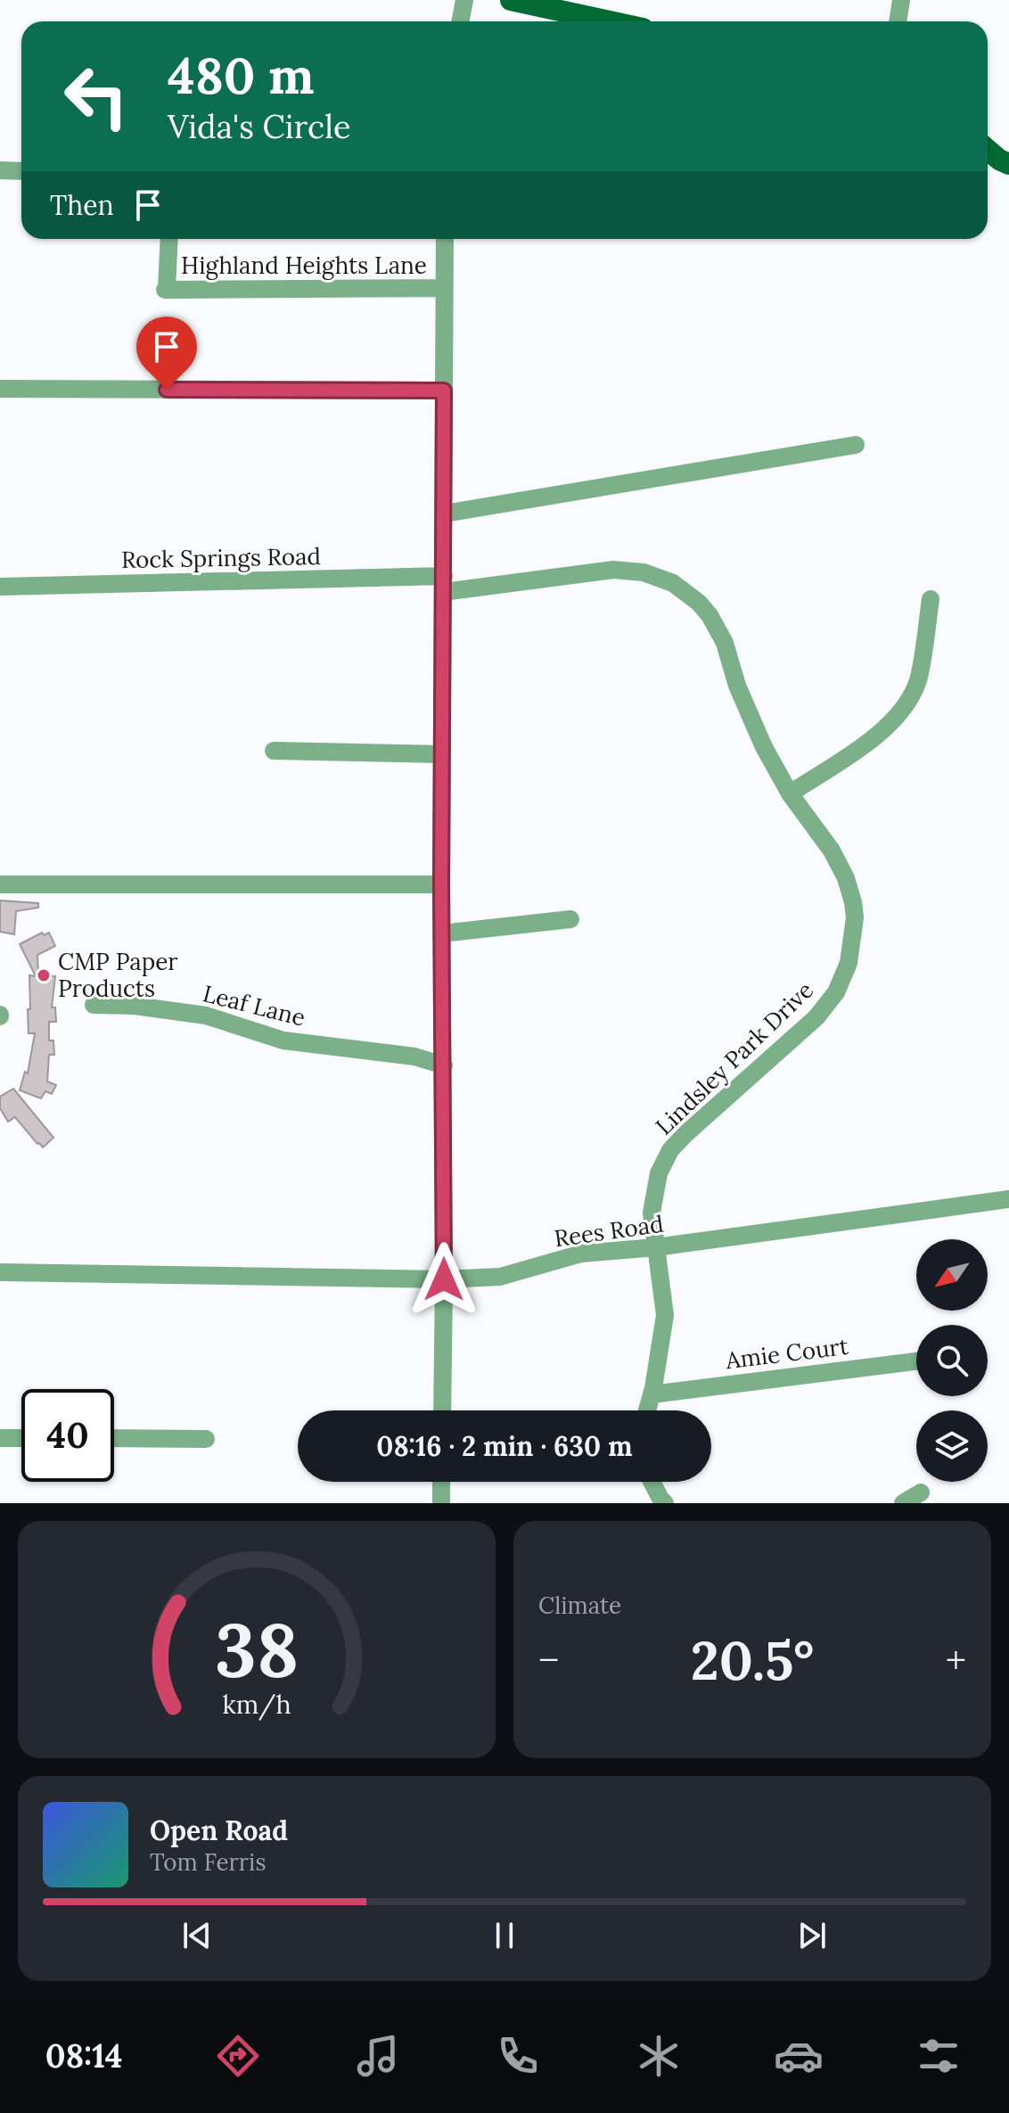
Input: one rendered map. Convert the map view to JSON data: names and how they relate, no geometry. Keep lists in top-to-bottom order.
{
  "streets": {
    "street": [
      "Highland Heights Lane",
      "Rock Springs Road",
      "Leaf Lane",
      "Lindsley Park Drive",
      "Rees Road",
      "Amie Court"
    ]
  },
  "crossings": [
    ["Rock Springs Road", "Lindsley Park Drive"],
    ["Lindsley Park Drive", "Rees Road"],
    ["Lindsley Park Drive", "Amie Court"]
  ],
  "places": ["CMP Paper Products"],
  "north": "bottom left",
  "page": {
    "turn": ["480 m", "Vida's Circle"],
    "then": "Then",
    "limit": "40",
    "trip": "08:16 · 2 min · 630 m",
    "tile": "Climate",
    "heat": ["−", "20.5°", "+"],
    "song": ["Open Road", "Tom Ferris"],
    "tabs": "08:14",
    "gauge": ["38", "km/h"]
  }
}
